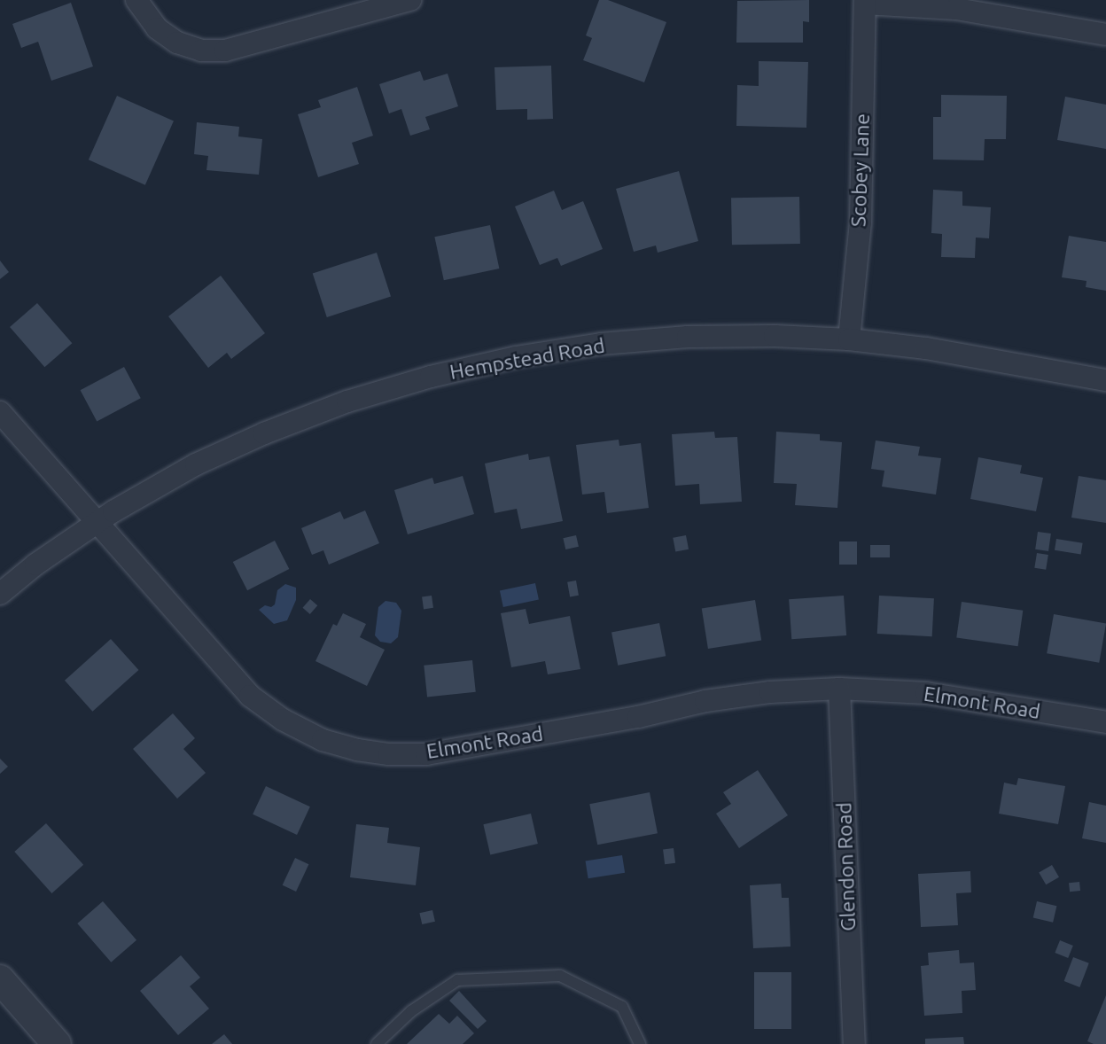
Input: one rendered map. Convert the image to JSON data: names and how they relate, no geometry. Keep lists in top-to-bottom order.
{
  "streets": {
    "street": [
      "Scobey Lane",
      "Hempstead Road",
      "Elmont Road",
      "Glendon Road"
    ]
  },
  "crossings": [
    ["Scobey Lane", "Hempstead Road"],
    ["Hempstead Road", "Elmont Road"],
    ["Elmont Road", "Glendon Road"]
  ]
}
